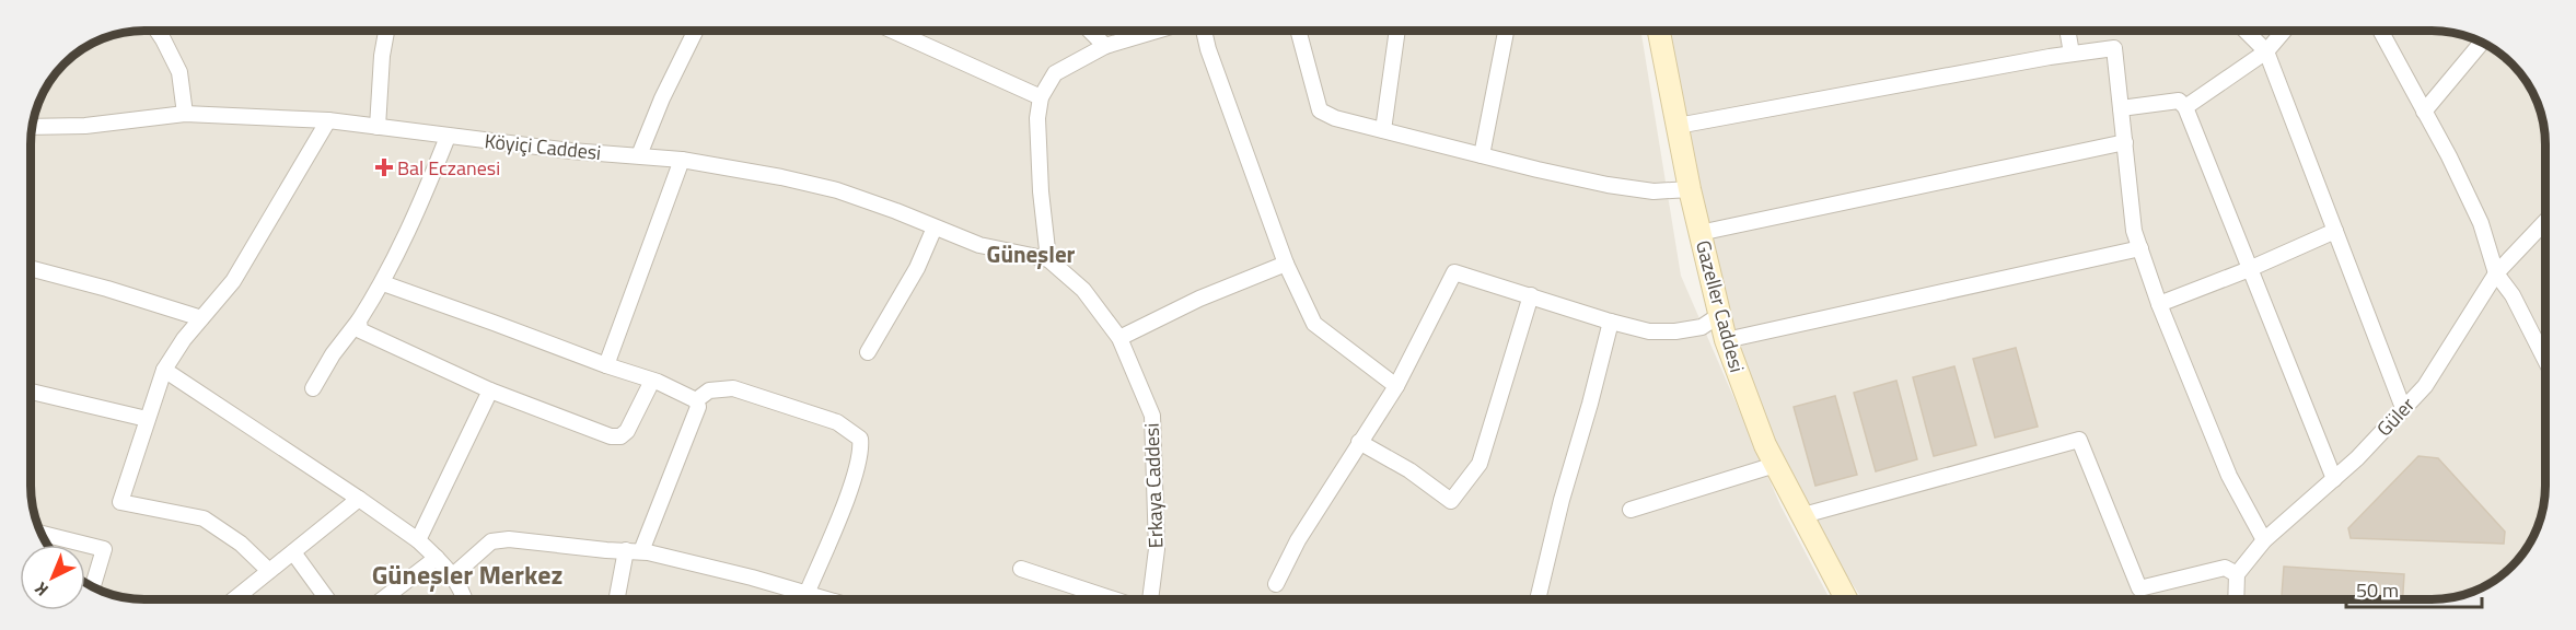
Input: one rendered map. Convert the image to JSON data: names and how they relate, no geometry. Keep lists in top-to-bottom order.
{
  "streets": {
    "street": [
      "Köyiçi Caddesi",
      "Gazeller Caddesi",
      "Güler",
      "Erkaya Caddesi"
    ]
  },
  "crossings": [
    ["Köyiçi Caddesi", "Erkaya Caddesi"]
  ],
  "districts": ["Güneşler", "Güneşler Merkez"],
  "places": {
    "health": ["Bal Eczanesi"]
  },
  "scale_bar": "50 m",
  "north": "bottom left"
}
